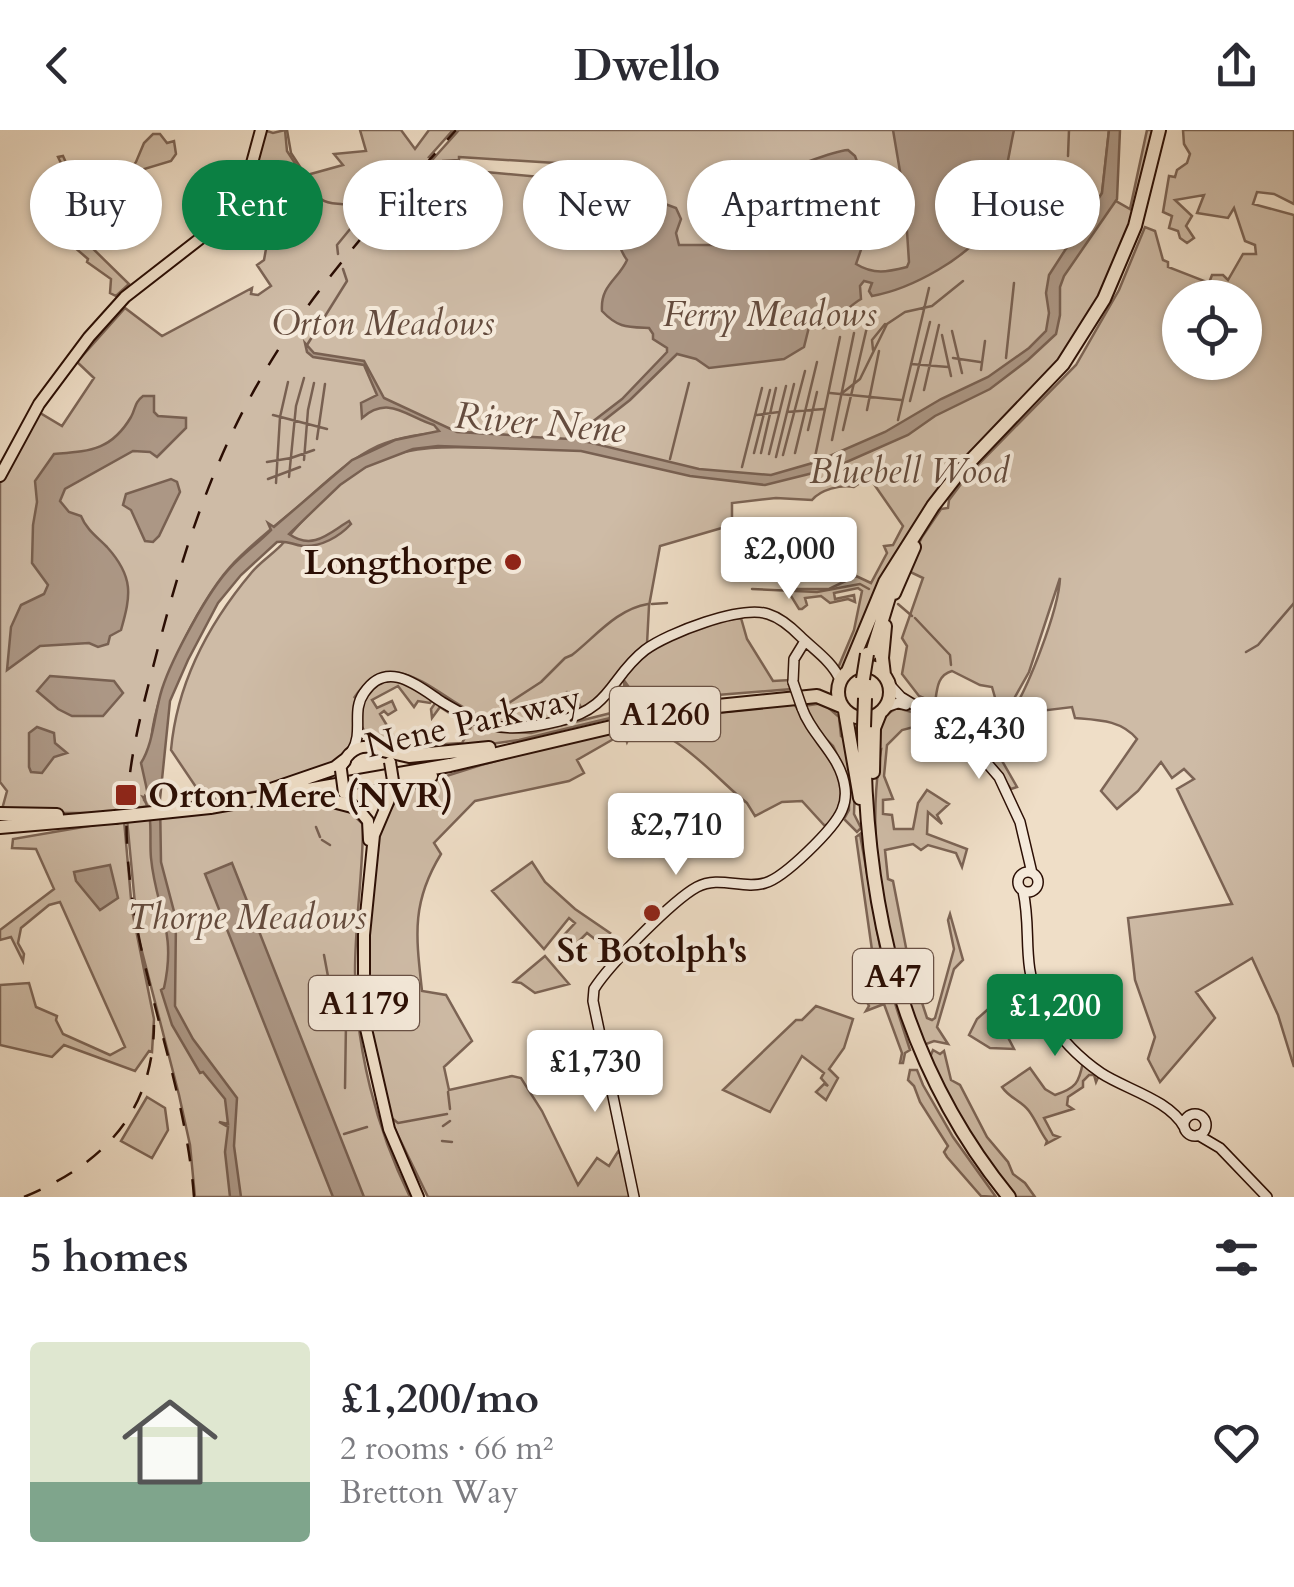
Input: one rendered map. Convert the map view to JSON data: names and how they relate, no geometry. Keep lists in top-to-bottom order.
{
  "streets": {
    "highway": ["A1260", "Nene Parkway", "A47"],
    "main road": ["A1179"]
  },
  "crossings": [
    ["Nene Parkway", "A47"]
  ],
  "water": ["River Nene"],
  "parks": [
    "Ferry Meadows",
    "Orton Meadows",
    "Bluebell Wood",
    "Thorpe Meadows"
  ],
  "places": {
    "other": ["Longthorpe", "St Botolph's"],
    "transit": ["Orton Mere (NVR)"]
  },
  "page": {
    "header": "Dwello",
    "chip": [
      "Buy",
      "Rent",
      "Filters",
      "New",
      "Apartment",
      "House"
    ],
    "price": [
      "£2,000",
      "£2,430",
      "£2,710",
      "£1,200",
      "£1,730"
    ],
    "heading": "5 homes",
    "list": [
      {
        "name": "£1,200/mo",
        "note": "2 rooms · 66 m² · Bretton Way"
      }
    ]
  }
}
